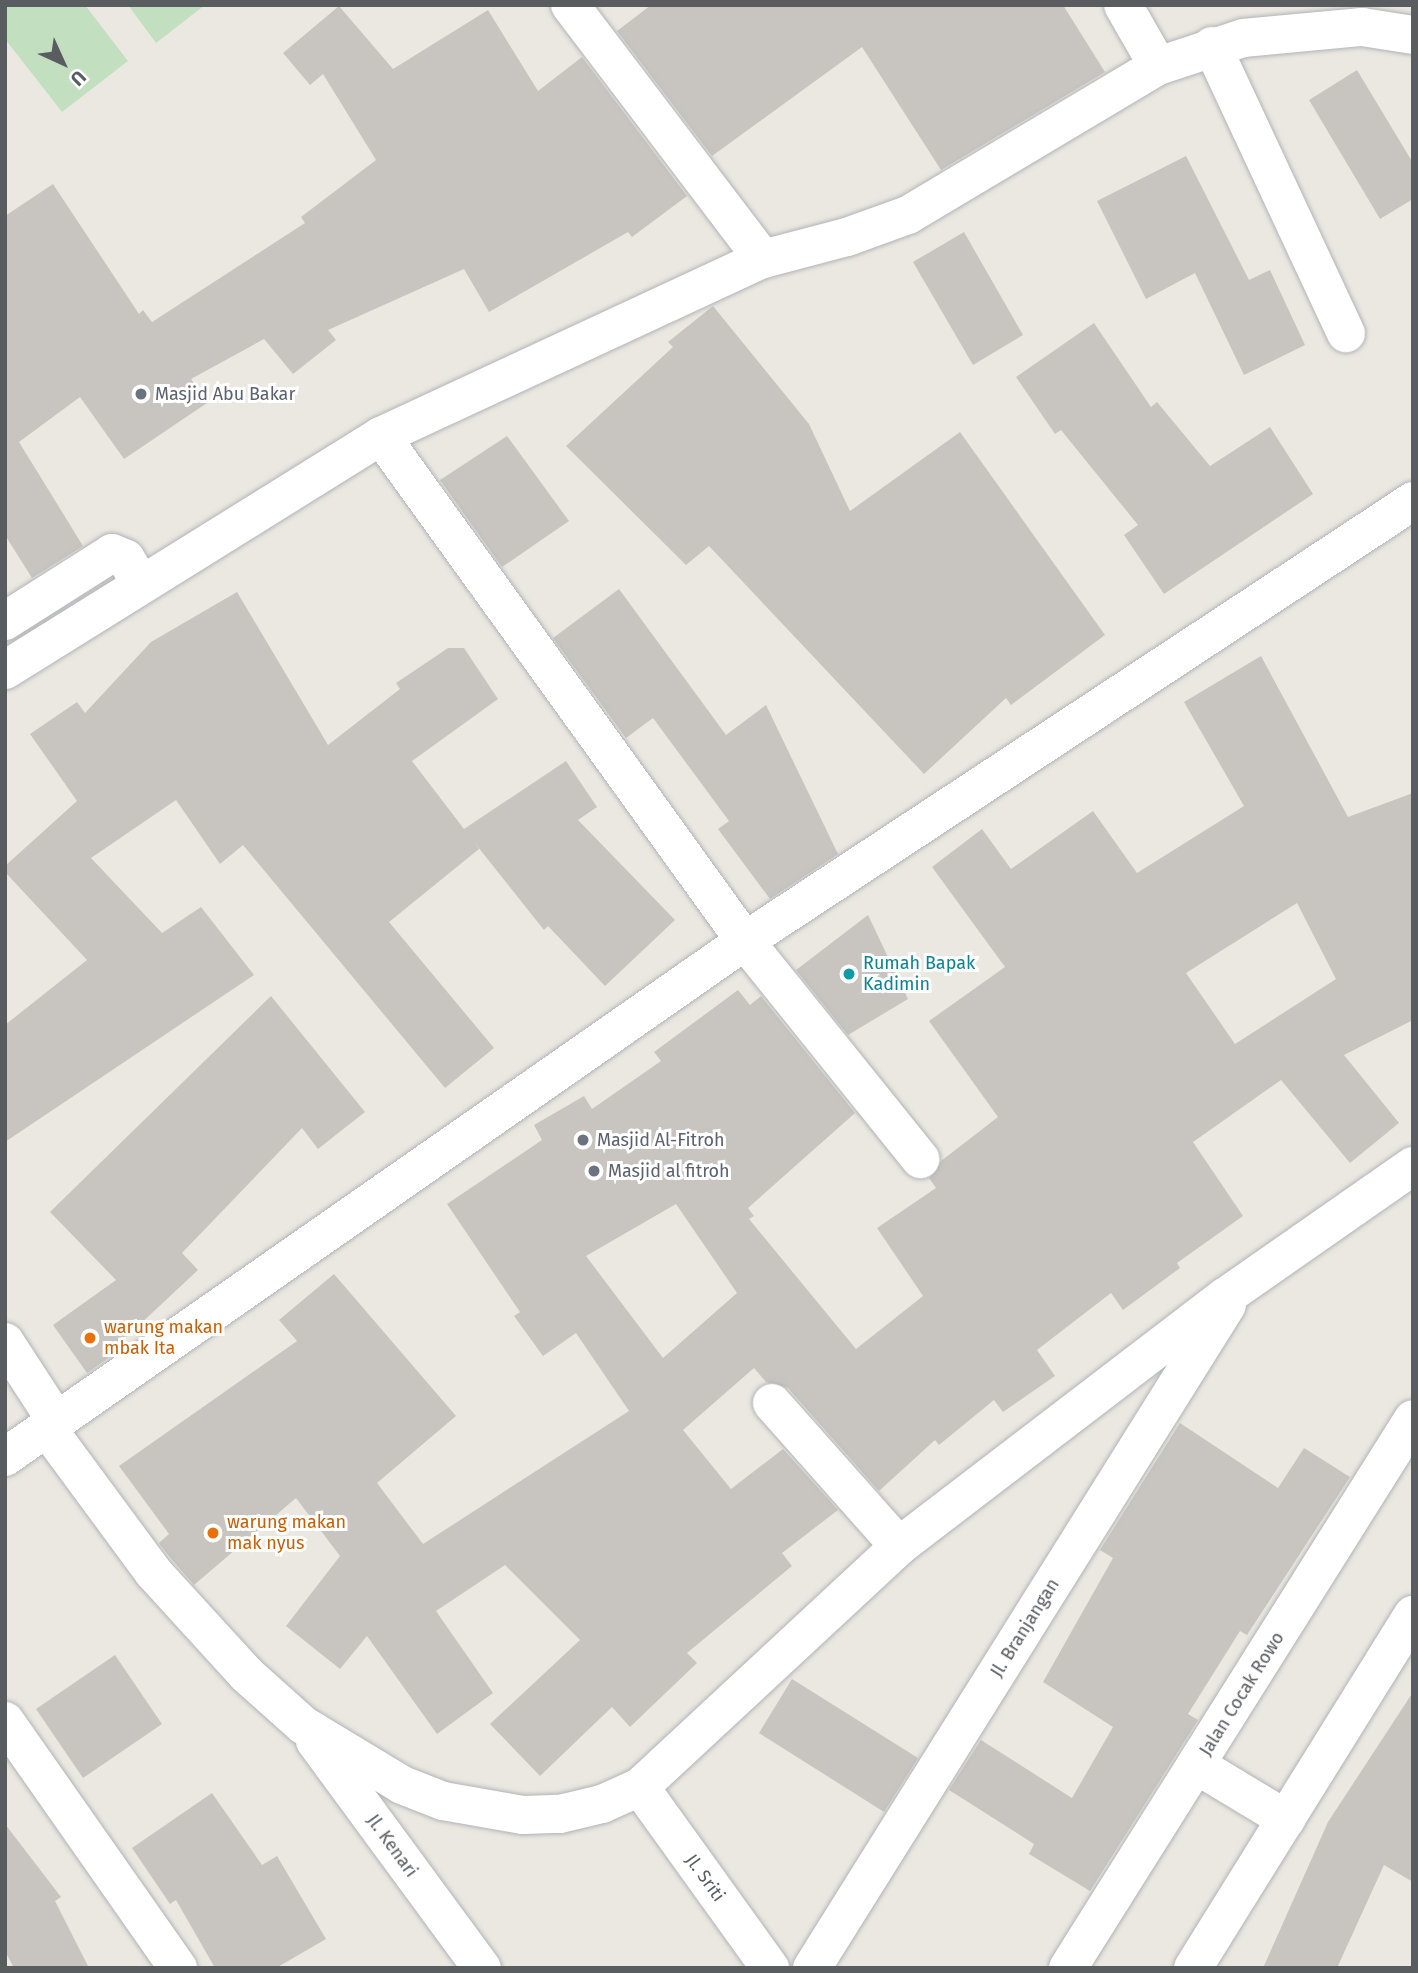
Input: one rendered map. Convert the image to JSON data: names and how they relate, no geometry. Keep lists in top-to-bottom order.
{
  "streets": {
    "street": [
      "Jl. Branjangan",
      "Jalan Cocak Rowo",
      "Jl. Kenari",
      "Jl. Sriti"
    ]
  },
  "places": [
    "Masjid Abu Bakar",
    "Rumah Bapak Kadimin",
    "Masjid Al-Fitroh",
    "Masjid al fitroh",
    "warung makan mbak Ita",
    "warung makan mak nyus"
  ],
  "north": "bottom right"
}
